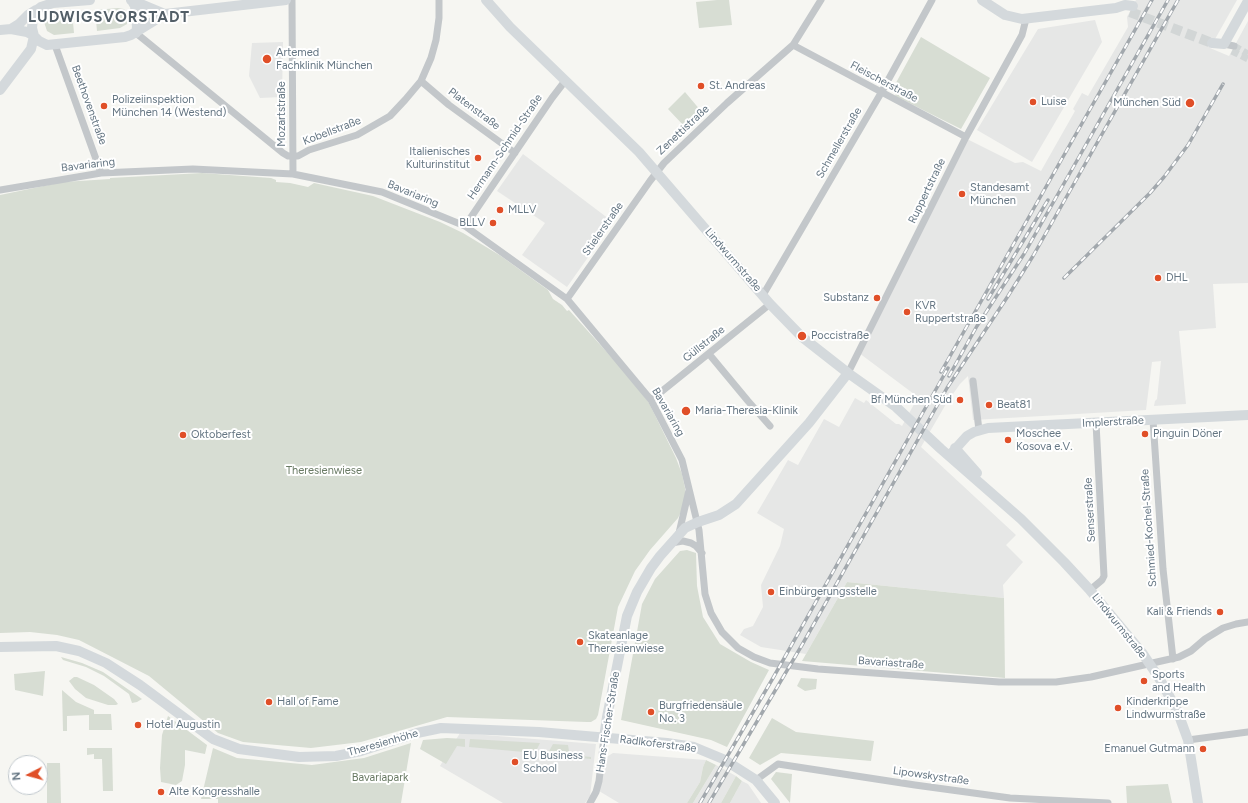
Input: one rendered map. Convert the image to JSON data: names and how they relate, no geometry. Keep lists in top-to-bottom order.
{
  "streets": {
    "main road": [
      "Lindwurmstraße",
      "Implerstraße",
      "Hans-Fischer-Straße",
      "Theresienhöhe",
      "Radlkoferstraße"
    ],
    "street": [
      "Fleischerstraße",
      "Beethovenstraße",
      "Platenstraße",
      "Mozartstraße",
      "Zenettistraße",
      "Kobellstraße",
      "Schmellerstraße",
      "Hermann-Schmid-Straße",
      "Bavariaring",
      "Ruppertstraße",
      "Stielerstraße",
      "Güllstraße",
      "Senserstraße",
      "Schmied-Kochel-Straße",
      "Bavariastraße",
      "Lipowskystraße"
    ]
  },
  "crossings": [
    ["Fleischerstraße", "Zenettistraße"],
    ["Fleischerstraße", "Schmellerstraße"],
    ["Fleischerstraße", "Ruppertstraße"],
    ["Beethovenstraße", "Bavariaring"],
    ["Platenstraße", "Kobellstraße"],
    ["Platenstraße", "Hermann-Schmid-Straße"],
    ["Mozartstraße", "Kobellstraße"],
    ["Mozartstraße", "Bavariaring"],
    ["Zenettistraße", "Stielerstraße"],
    ["Zenettistraße", "Lindwurmstraße"],
    ["Schmellerstraße", "Lindwurmstraße"],
    ["Hermann-Schmid-Straße", "Bavariaring"],
    ["Hermann-Schmid-Straße", "Lindwurmstraße"],
    ["Bavariaring", "Stielerstraße"],
    ["Bavariaring", "Güllstraße"],
    ["Bavariaring", "Bavariastraße"],
    ["Bavariaring", "Hans-Fischer-Straße"],
    ["Ruppertstraße", "Lindwurmstraße"],
    ["Stielerstraße", "Lindwurmstraße"],
    ["Lindwurmstraße", "Güllstraße"],
    ["Lindwurmstraße", "Implerstraße"],
    ["Lindwurmstraße", "Senserstraße"],
    ["Lindwurmstraße", "Bavariastraße"],
    ["Implerstraße", "Senserstraße"],
    ["Implerstraße", "Schmied-Kochel-Straße"],
    ["Schmied-Kochel-Straße", "Bavariastraße"],
    ["Bavariastraße", "Hans-Fischer-Straße"],
    ["Hans-Fischer-Straße", "Theresienhöhe"],
    ["Hans-Fischer-Straße", "Radlkoferstraße"],
    ["Theresienhöhe", "Radlkoferstraße"],
    ["Radlkoferstraße", "Lipowskystraße"]
  ],
  "districts": ["LUDWIGSVORSTADT"],
  "parks": ["Theresienwiese", "Bavariapark"],
  "places": [
    "Artemed Fachklinik München",
    "St. Andreas",
    "Luise",
    "München Süd",
    "Polizeiinspektion München 14 (Westend)",
    "Italienisches Kulturinstitut",
    "Standesamt München",
    "MLLV",
    "BLLV",
    "DHL",
    "Substanz",
    "KVR Ruppertstraße",
    "Poccistraße",
    "Bf München Süd",
    "Beat81",
    "Maria-Theresia-Klinik",
    "Pinguin Döner",
    "Oktoberfest",
    "Moschee Kosova e.V.",
    "Einbürgerungsstelle",
    "Kali & Friends",
    "Skateanlage Theresienwiese",
    "Sports and Health",
    "Hall of Fame",
    "Kinderkrippe Lindwurmstraße",
    "Burgfriedensäule No. 3",
    "Hotel Augustin",
    "Emanuel Gutmann",
    "EU Business School",
    "Alte Kongresshalle"
  ],
  "north": "left"
}
